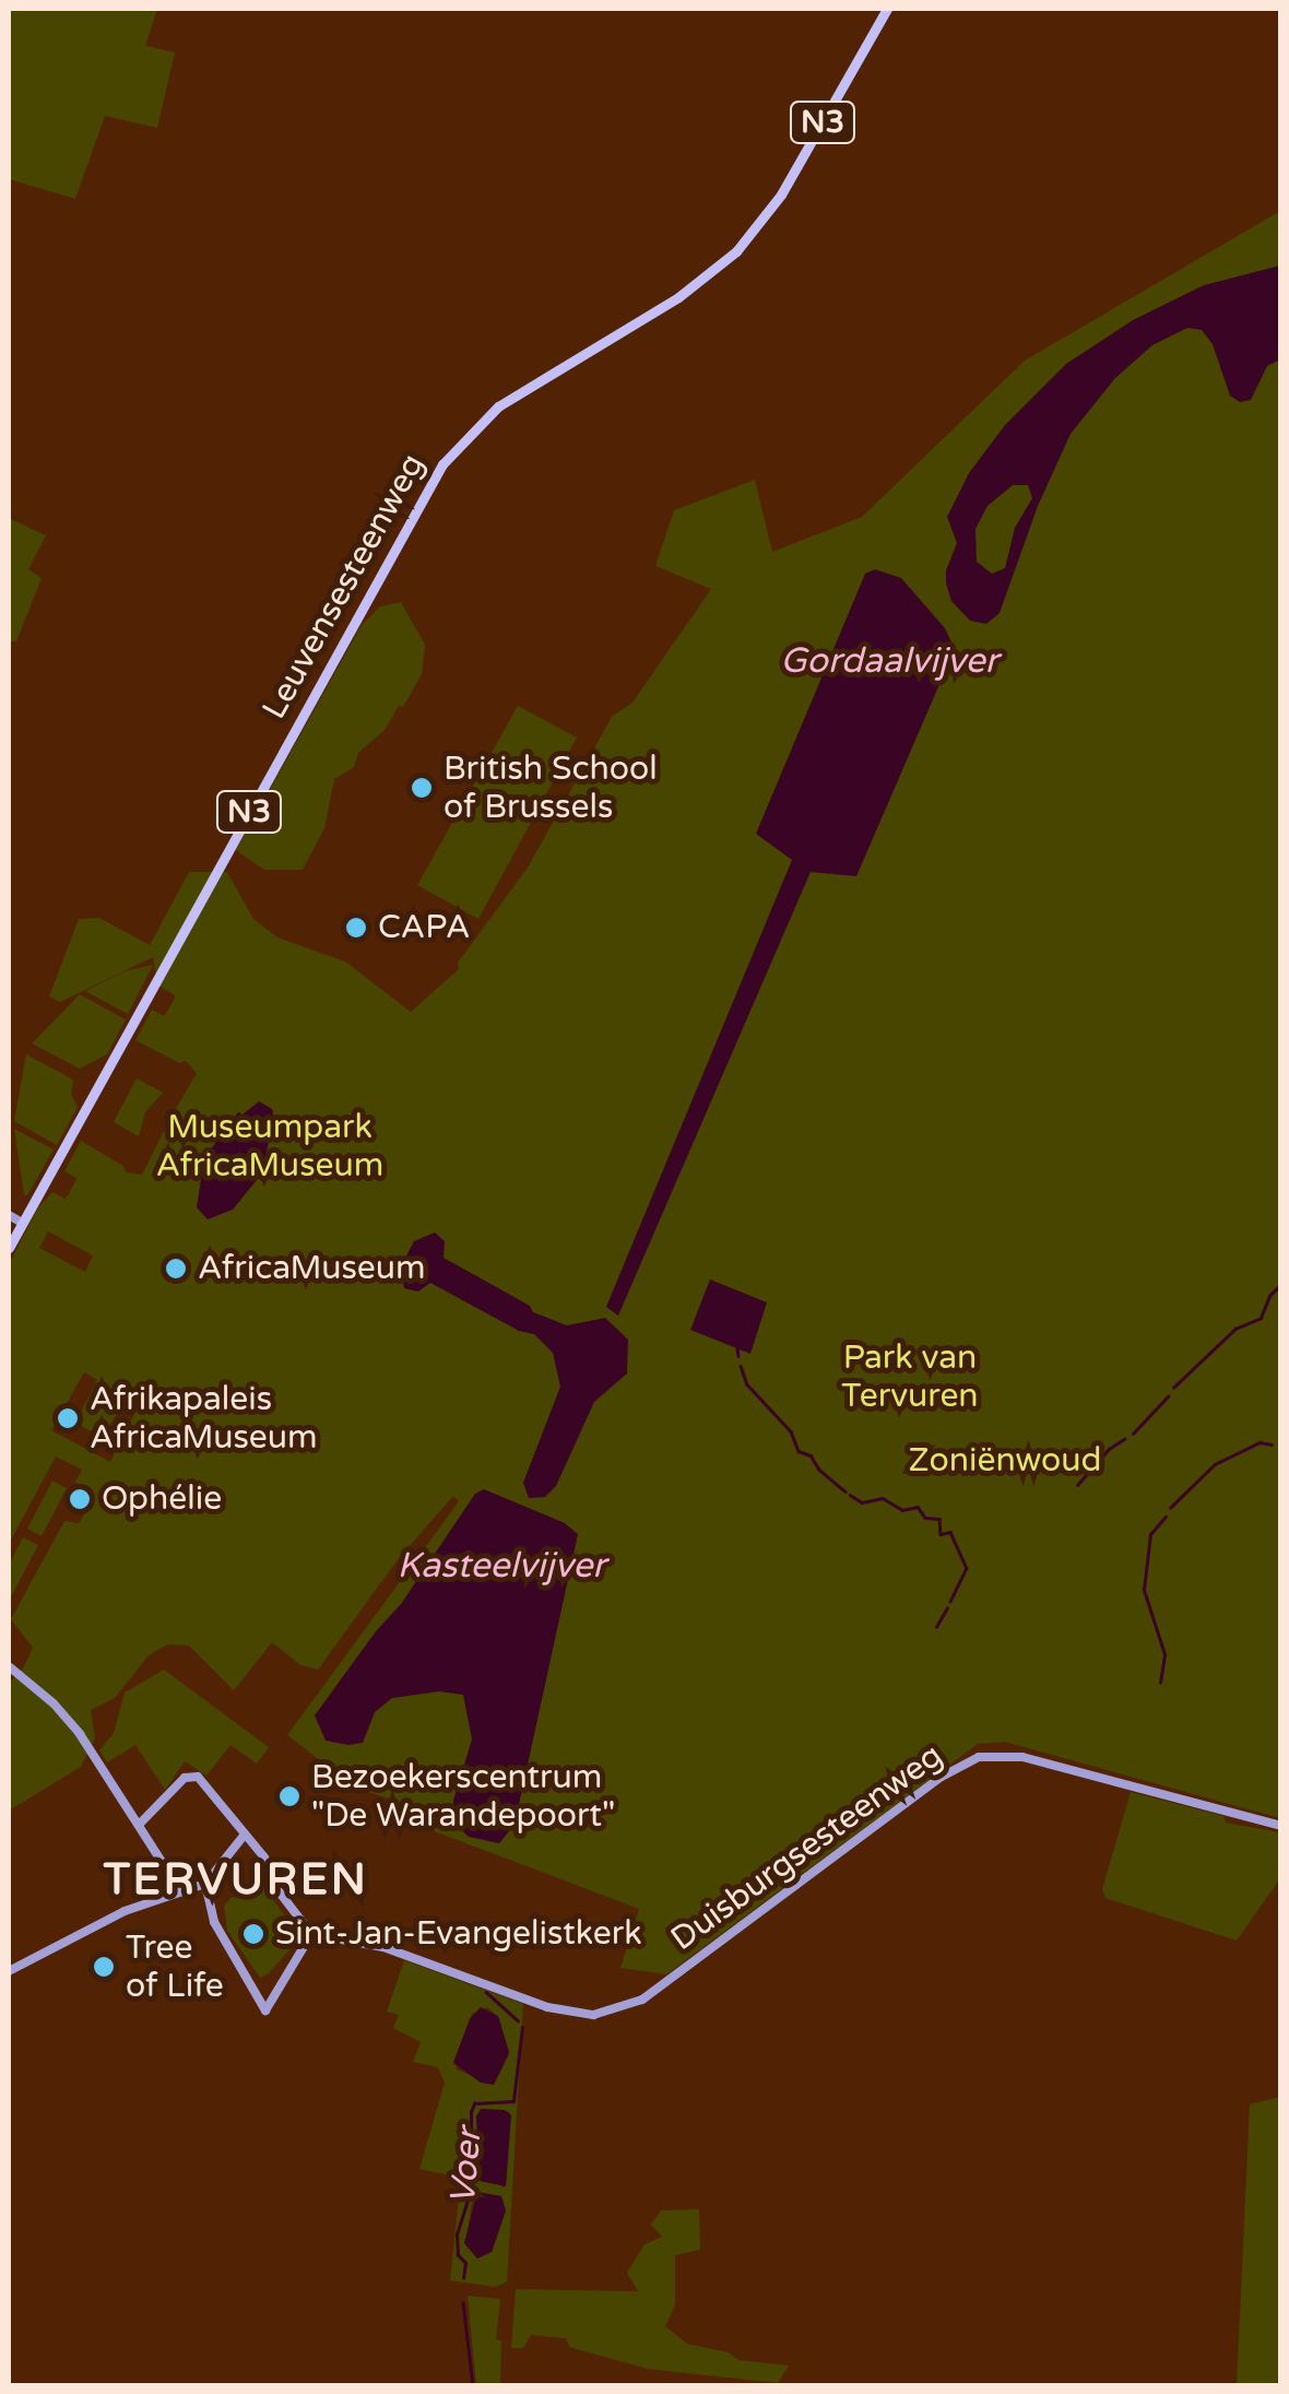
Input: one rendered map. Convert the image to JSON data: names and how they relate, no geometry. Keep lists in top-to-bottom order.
{
  "streets": {
    "main road": ["N3", "Leuvensesteenweg"],
    "street": ["Duisburgsesteenweg"]
  },
  "districts": ["TERVUREN"],
  "water": ["Gordaalvijver", "Kasteelvijver", "Voer"],
  "parks": ["Museumpark AfricaMuseum", "Park van Tervuren", "Zoniënwoud"],
  "places": [
    "British School of Brussels",
    "CAPA",
    "AfricaMuseum",
    "Afrikapaleis AfricaMuseum",
    "Ophélie",
    "Bezoekerscentrum \"De Warandepoort\"",
    "Sint-Jan-Evangelistkerk",
    "Tree of Life"
  ]
}
